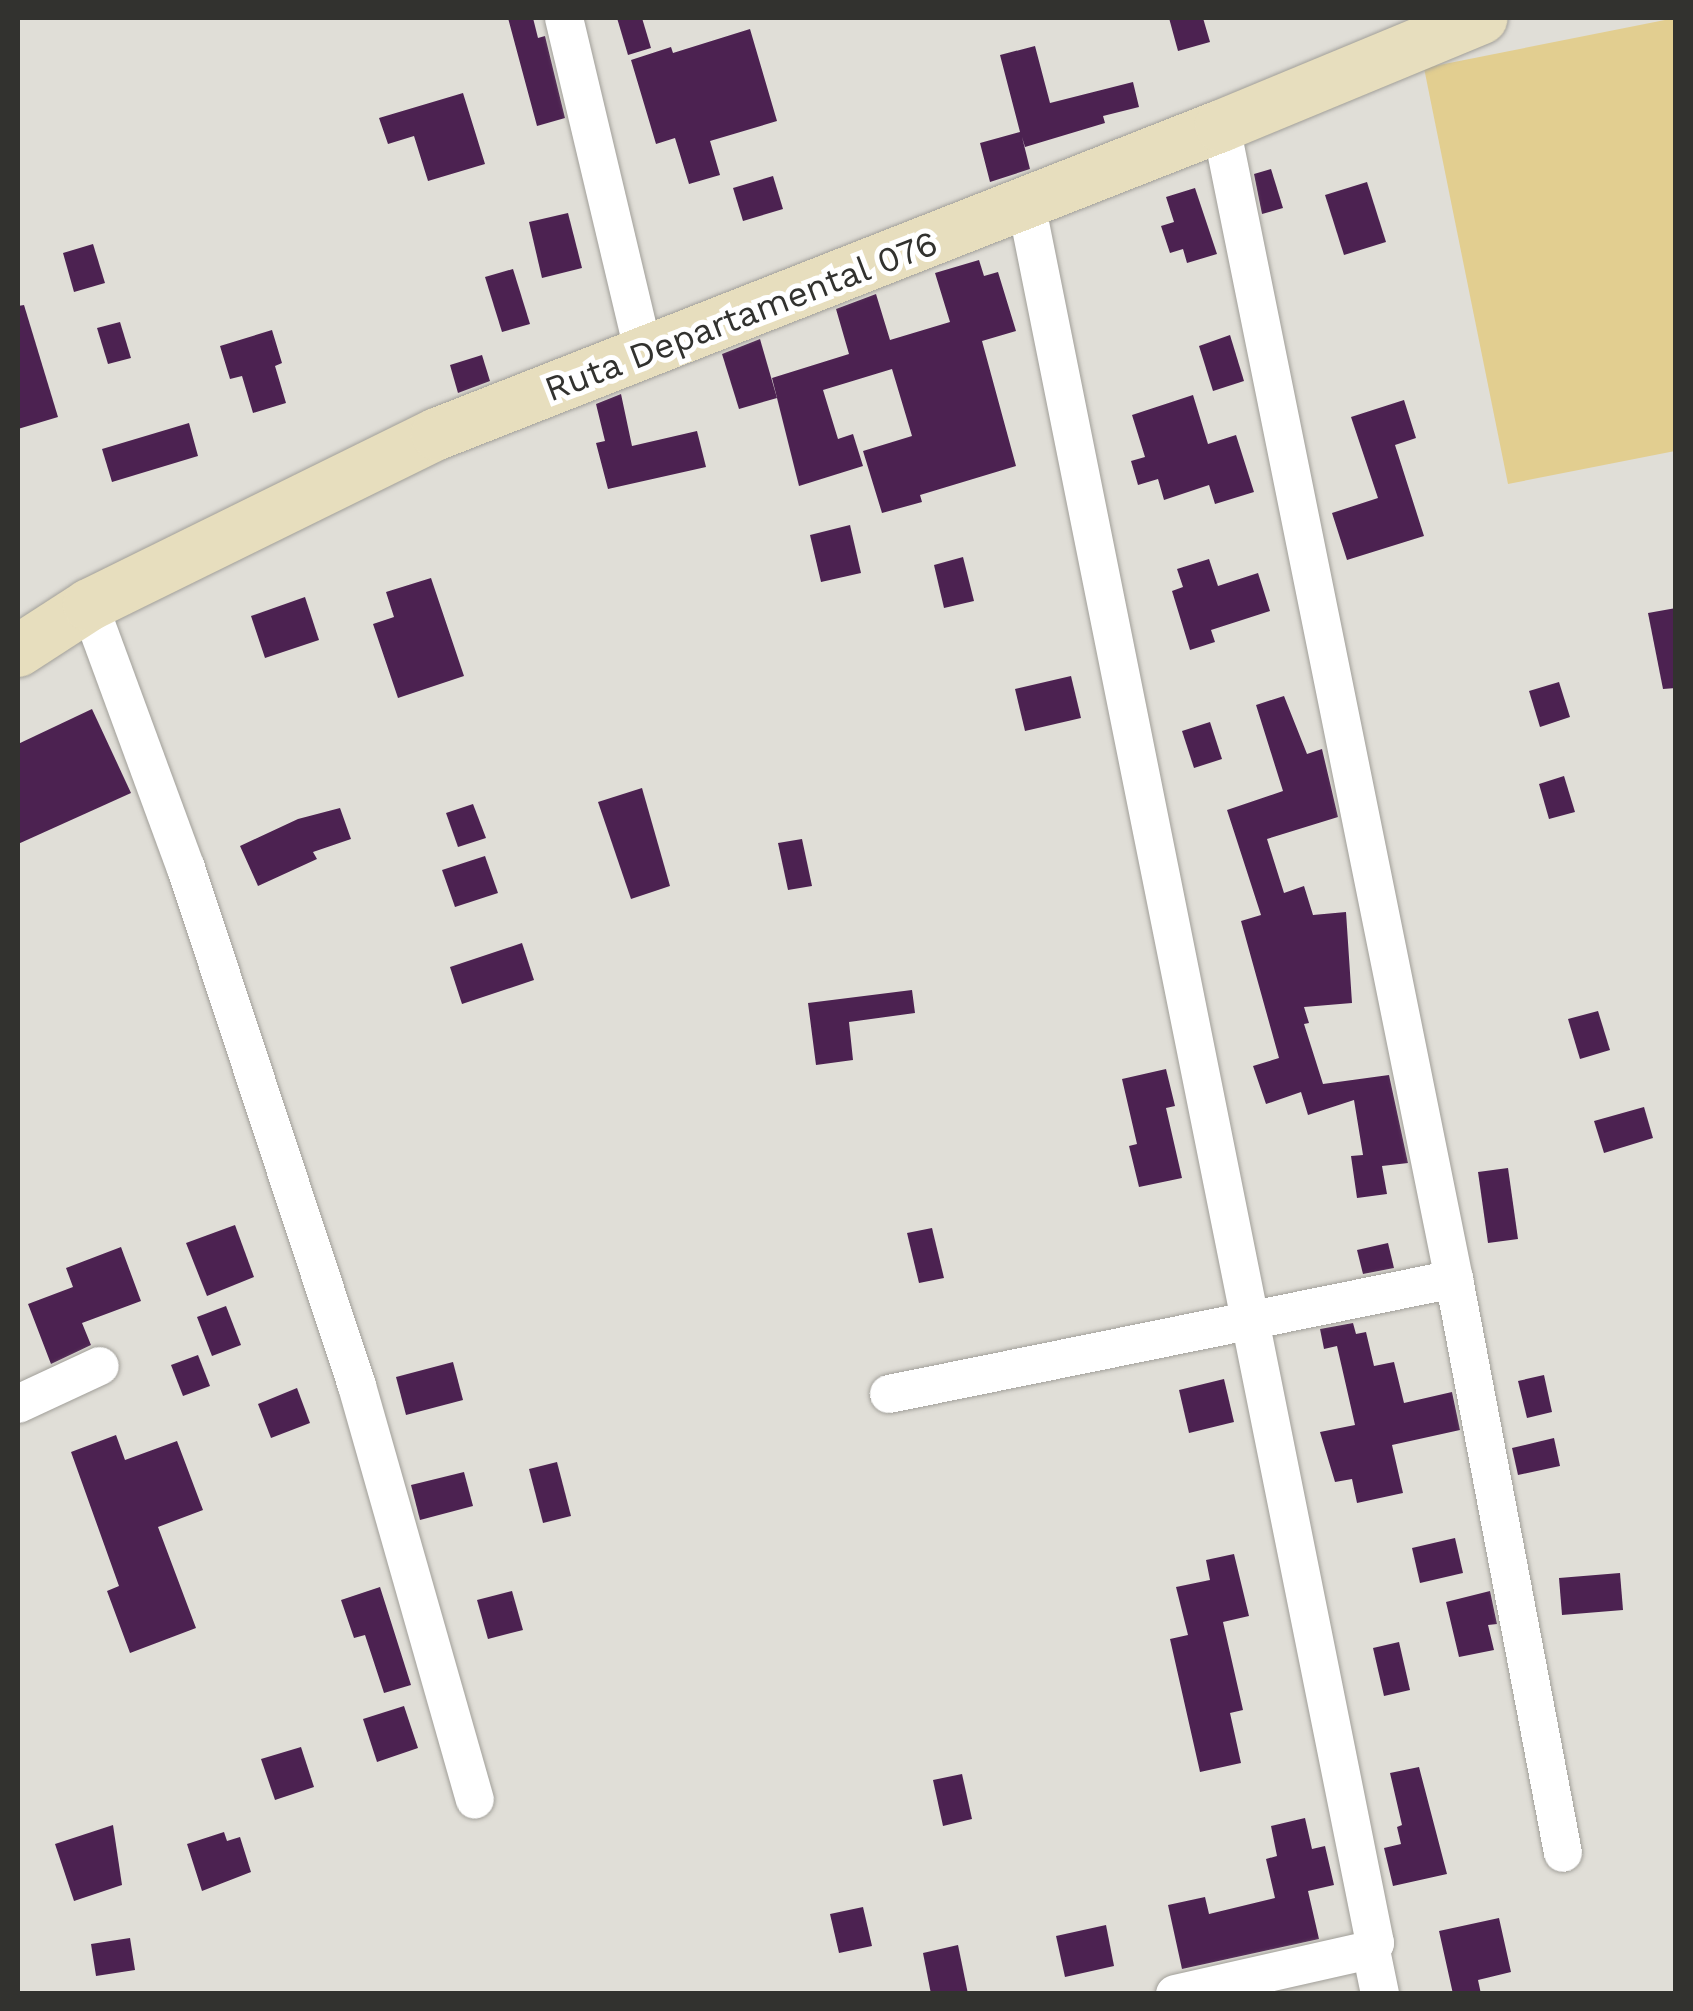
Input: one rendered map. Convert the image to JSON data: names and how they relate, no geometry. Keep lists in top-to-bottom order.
{
  "streets": {
    "main road": ["Ruta Departamental 076"]
  }
}
